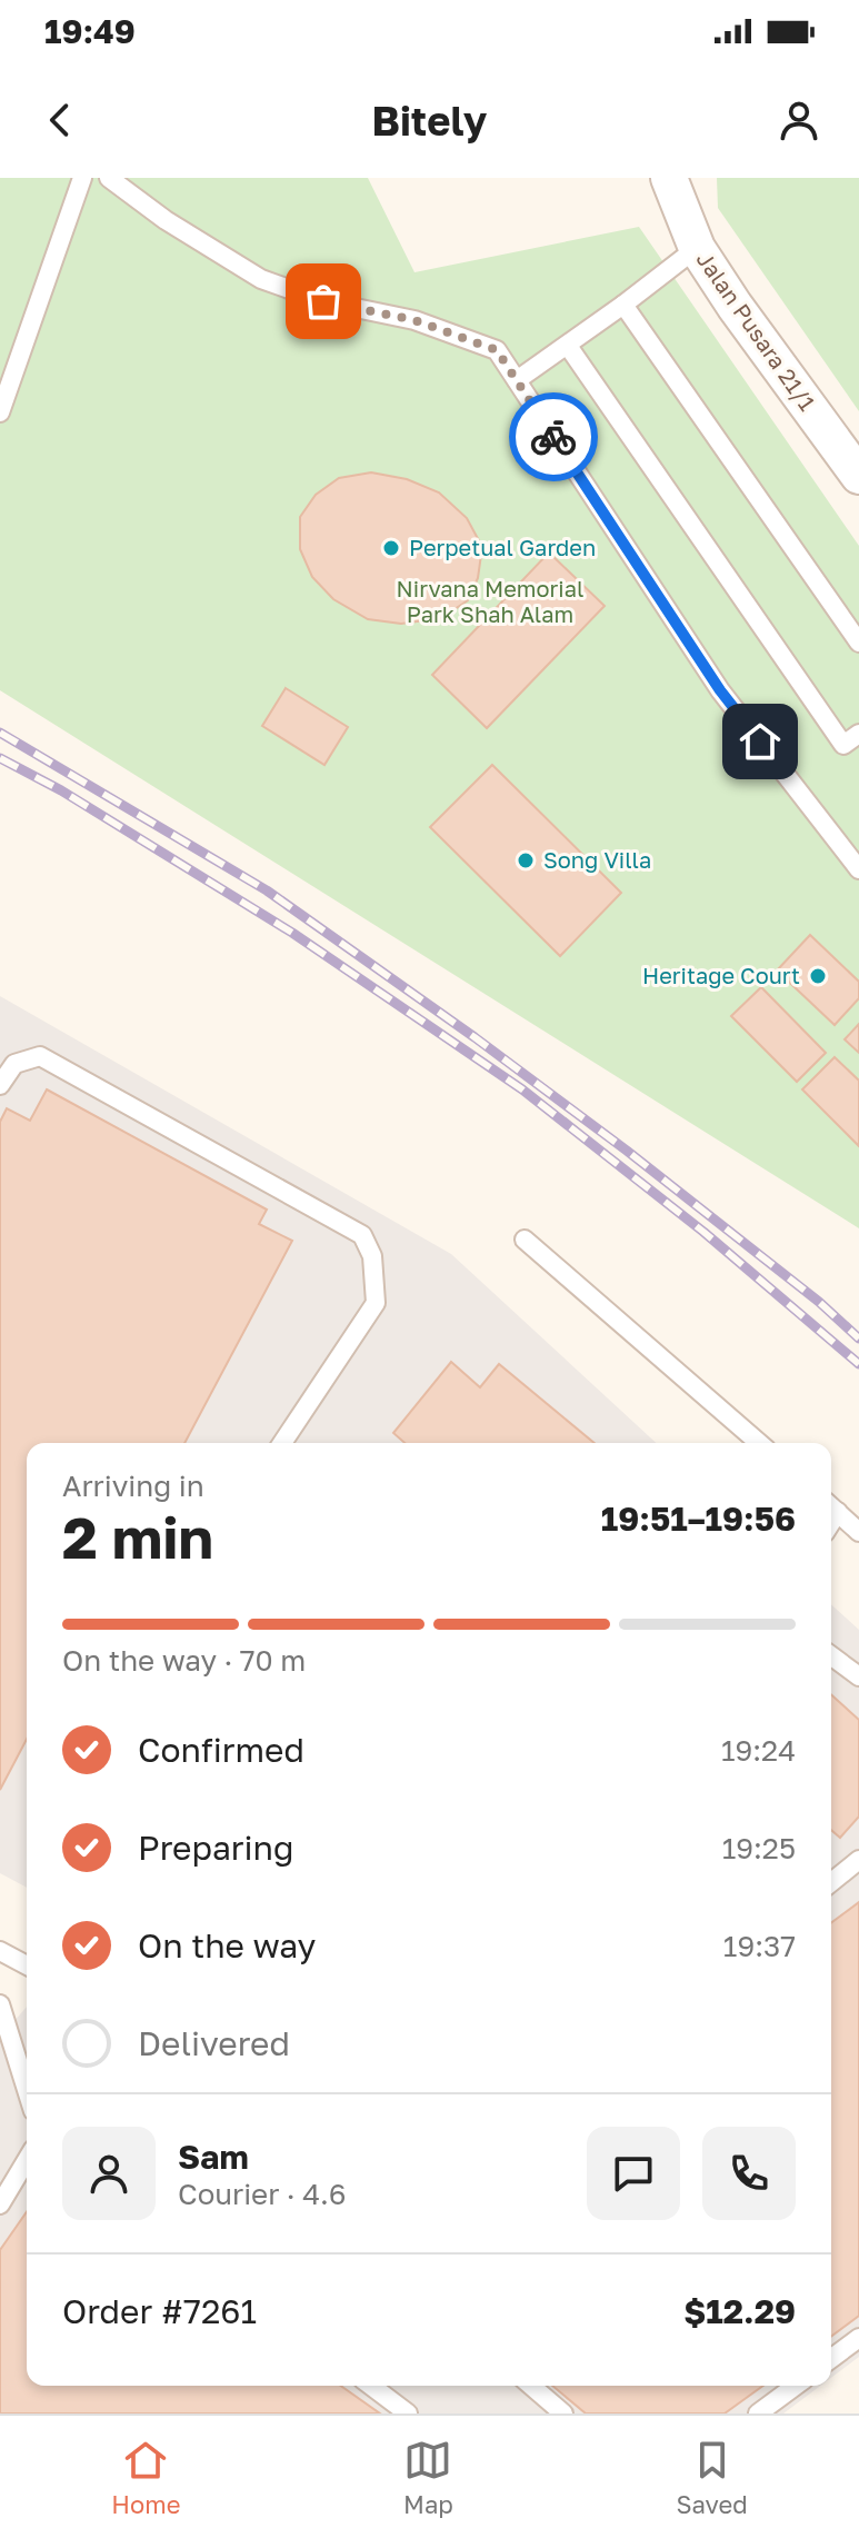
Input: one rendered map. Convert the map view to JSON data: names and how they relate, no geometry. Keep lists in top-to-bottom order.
{
  "streets": {
    "street": ["Jalan Pusara 21/1"]
  },
  "parks": ["Nirvana Memorial Park Shah Alam"],
  "places": ["Perpetual Garden", "Song Villa", "Heritage Court"],
  "page": {
    "status": "19:49",
    "header": "Bitely",
    "heading": ["2 min", "Arriving in", "19:51–19:56"],
    "panel": [
      "Sam",
      "Courier · 4.6",
      "Order #7261",
      "$12.29"
    ],
    "bar": "On the way · 70 m",
    "list": [
      ["Confirmed", "19:24"],
      ["Preparing", "19:25"],
      ["On the way", "19:37"],
      "Delivered"
    ],
    "tabs": ["Home", "Map", "Saved"]
  }
}
